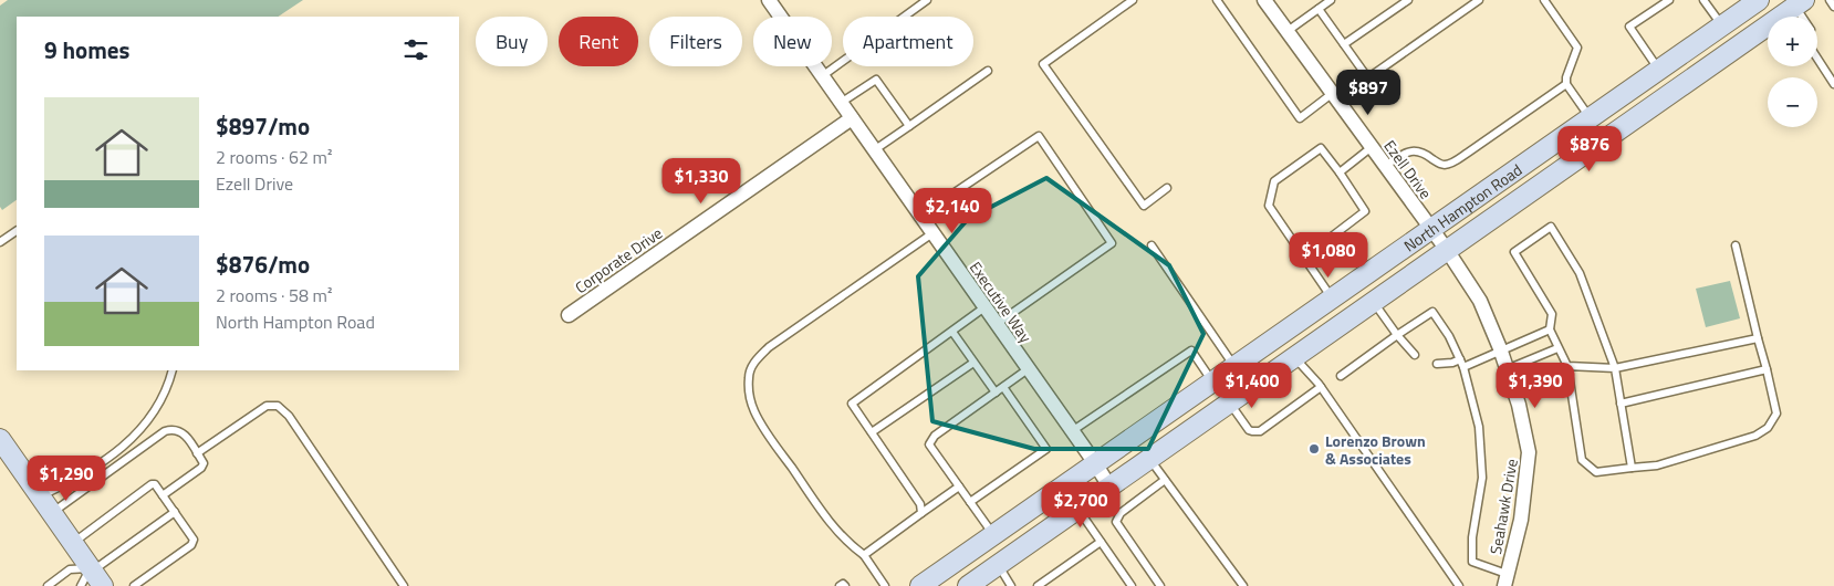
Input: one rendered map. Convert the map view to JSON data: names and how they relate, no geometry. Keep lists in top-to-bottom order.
{
  "streets": {
    "main road": ["North Hampton Road"],
    "street": [
      "Ezell Drive",
      "Corporate Drive",
      "Executive Way",
      "Seahawk Drive"
    ]
  },
  "crossings": [
    ["Ezell Drive", "North Hampton Road"],
    ["Ezell Drive", "Seahawk Drive"],
    ["North Hampton Road", "Executive Way"],
    ["North Hampton Road", "Seahawk Drive"],
    ["Corporate Drive", "Executive Way"]
  ],
  "places": ["Lorenzo Brown & Associates"],
  "page": {
    "map_buttons": ["+", "−"],
    "chip": [
      "Buy",
      "Rent",
      "Filters",
      "New",
      "Apartment"
    ],
    "heading": "9 homes",
    "price": [
      "$897",
      "$876",
      "$1,330",
      "$2,140",
      "$1,080",
      "$1,400",
      "$1,390",
      "$1,290",
      "$2,700"
    ],
    "list": [
      {
        "name": "$897/mo",
        "note": "2 rooms · 62 m² · Ezell Drive"
      },
      {
        "name": "$876/mo",
        "note": "2 rooms · 58 m² · North Hampton Road"
      }
    ]
  }
}
